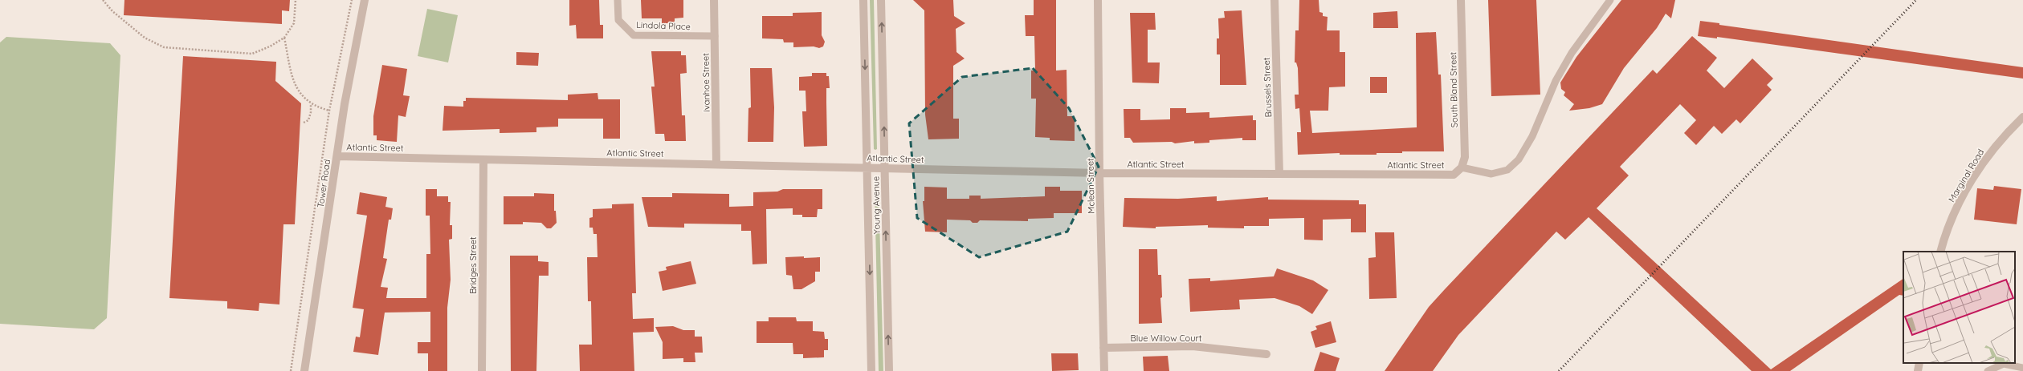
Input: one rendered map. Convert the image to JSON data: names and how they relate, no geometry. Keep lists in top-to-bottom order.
{
  "streets": {
    "street": [
      "Ivanhoe Street",
      "Brussels Street",
      "South Bland Street",
      "Atlantic Street",
      "Marginal Road",
      "Tower Road",
      "Mclean Street",
      "Young Avenue",
      "Bridges Street",
      "Blue Willow Court"
    ],
    "lane": ["Lindola Place"]
  },
  "crossings": [
    ["Lindola Place", "Ivanhoe Street"],
    ["Ivanhoe Street", "Atlantic Street"],
    ["Brussels Street", "Atlantic Street"],
    ["South Bland Street", "Atlantic Street"],
    ["Atlantic Street", "Tower Road"],
    ["Atlantic Street", "Mclean Street"],
    ["Atlantic Street", "Young Avenue"],
    ["Atlantic Street", "Bridges Street"],
    ["Mclean Street", "Blue Willow Court"]
  ]
}
